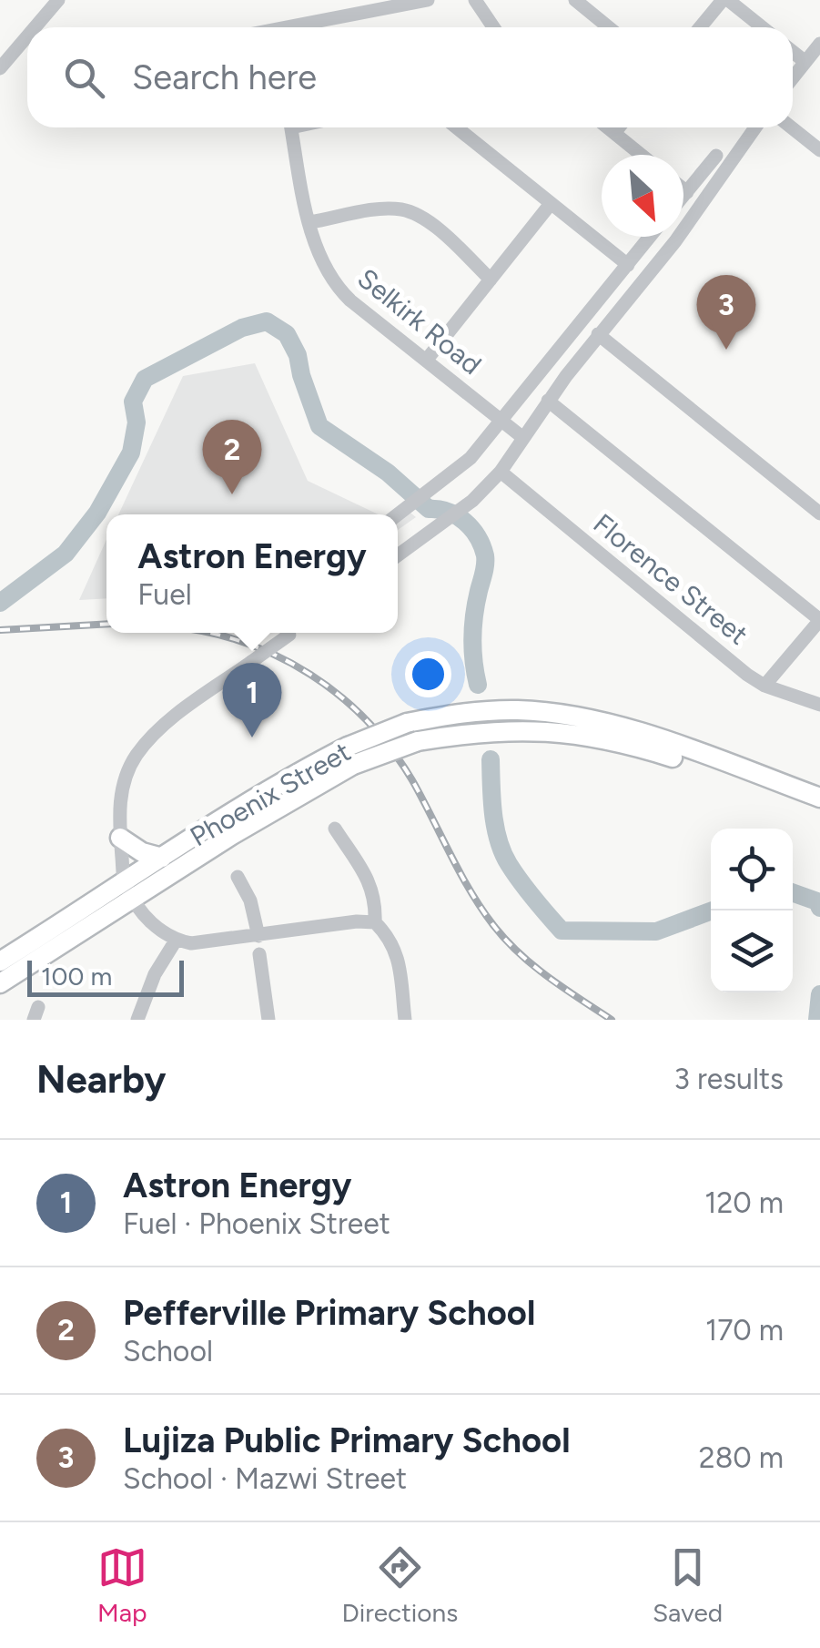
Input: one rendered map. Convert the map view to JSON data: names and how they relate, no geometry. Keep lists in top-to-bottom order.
{
  "streets": {
    "main road": ["Phoenix Street"],
    "street": ["Selkirk Road", "Florence Street"]
  },
  "scale_bar": "100 m",
  "north": "bottom right",
  "page": {
    "search": "Search here",
    "pins": ["3", "2", "1"],
    "popup": ["Astron Energy", "Fuel"],
    "scale": "100 m",
    "heading": ["Nearby", "3 results"],
    "list": [
      {
        "mark": "1",
        "name": "Astron Energy",
        "note": "Fuel · Phoenix Street",
        "value": "120 m"
      },
      {
        "mark": "2",
        "name": "Pefferville Primary School",
        "note": "School",
        "value": "170 m"
      },
      {
        "mark": "3",
        "name": "Lujiza Public Primary School",
        "note": "School · Mazwi Street",
        "value": "280 m"
      }
    ],
    "nav": ["Map", "Directions", "Saved"]
  }
}
